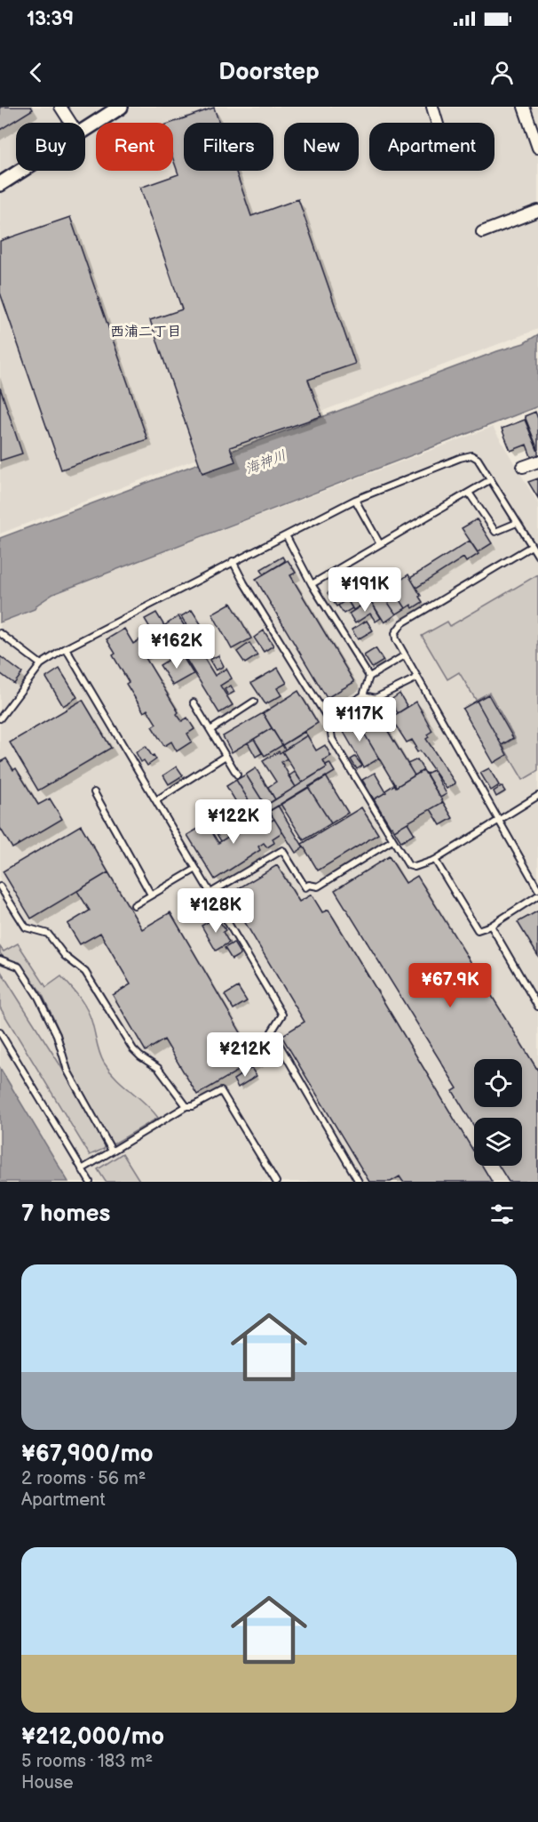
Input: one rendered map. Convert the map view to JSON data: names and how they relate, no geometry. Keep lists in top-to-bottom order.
{
  "districts": ["西浦二丁目"],
  "water": ["海神川"],
  "page": {
    "status": "13:39",
    "header": "Doorstep",
    "chip": [
      "Buy",
      "Rent",
      "Filters",
      "New",
      "Apartment"
    ],
    "price": [
      "¥191K",
      "¥162K",
      "¥117K",
      "¥122K",
      "¥128K",
      "¥67.9K",
      "¥212K"
    ],
    "heading": "7 homes",
    "list": [
      {
        "name": "¥67,900/mo",
        "note": "2 rooms · 56 m² · Apartment"
      },
      {
        "name": "¥212,000/mo",
        "note": "5 rooms · 183 m² · House"
      }
    ]
  }
}
